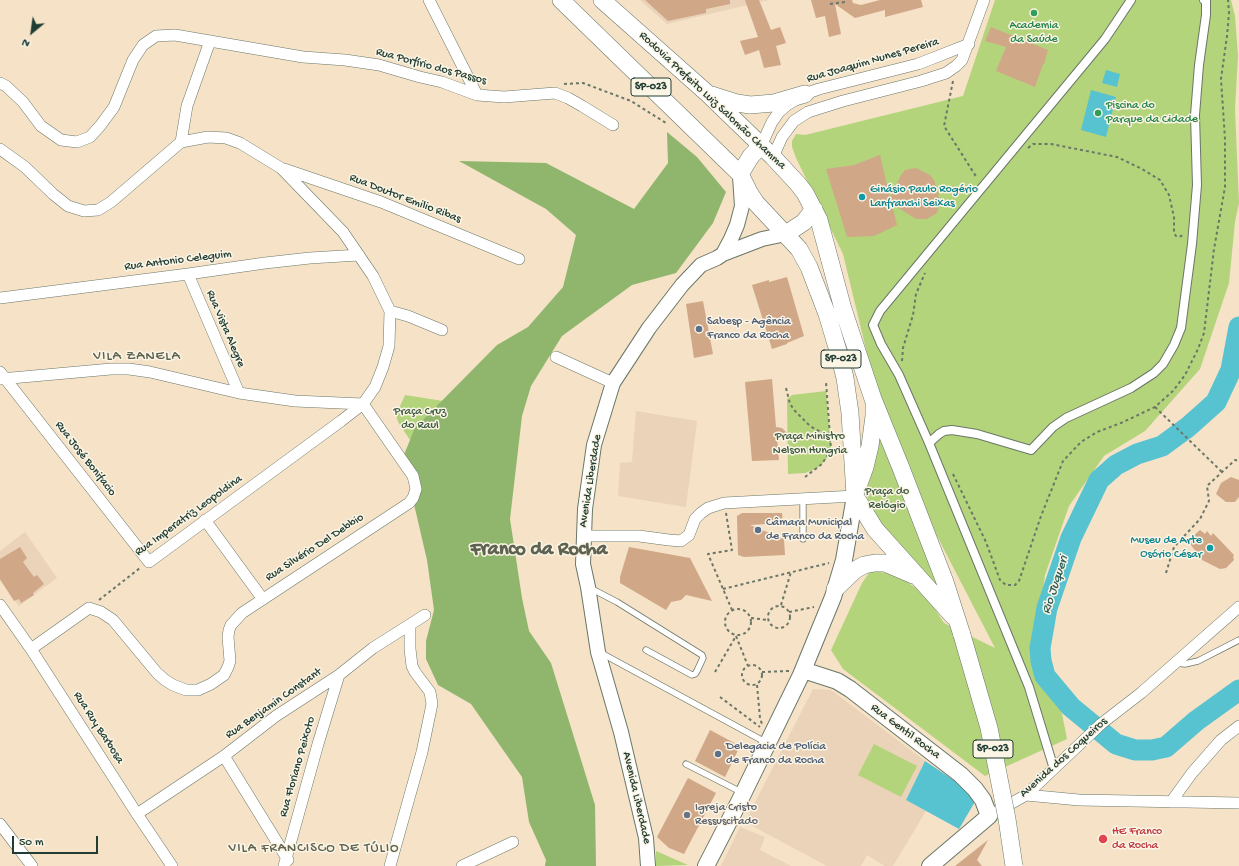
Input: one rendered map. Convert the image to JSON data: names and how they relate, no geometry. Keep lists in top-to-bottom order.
{
  "streets": {
    "main road": [
      "SP-023",
      "Rodovia Prefeito Luiz Salomão Chamma",
      "Rua Gentil Rocha",
      "Avenida dos Coqueiros"
    ],
    "street": [
      "Rua Joaquim Nunes Pereira",
      "Rua Porfírio dos Passos",
      "Rua Doutor Emilio Ribas",
      "Rua Antonio Celeguim",
      "Rua Vista Alegre",
      "Rua José Bonifacio",
      "Avenida Liberdade",
      "Rua Imperatriz Leopoldina",
      "Rua Silvério Del Debbio",
      "Rua Benjamin Constant",
      "Rua Ruy Barbosa",
      "Rua Floriano Peixoto"
    ]
  },
  "crossings": [
    ["Rua Joaquim Nunes Pereira", "Rodovia Prefeito Luiz Salomão Chamma"],
    ["SP-023", "Rodovia Prefeito Luiz Salomão Chamma"],
    ["SP-023", "Avenida Liberdade"],
    ["SP-023", "Rua Gentil Rocha"],
    ["Rua Antonio Celeguim", "Rua Vista Alegre"],
    ["Rua José Bonifacio", "Rua Imperatriz Leopoldina"],
    ["Rua Imperatriz Leopoldina", "Rua Silvério Del Debbio"],
    ["Rua Benjamin Constant", "Rua Ruy Barbosa"],
    ["Rua Benjamin Constant", "Rua Floriano Peixoto"],
    ["Rua Gentil Rocha", "Avenida dos Coqueiros"]
  ],
  "districts": ["VILA ZANELA", "Franco da Rocha", "VILA FRANCISCO DE TÚLIO"],
  "water": ["Rio Juqueri"],
  "parks": ["Praça Cruz do Raul", "Praça Ministro Nelson Hungria", "Praça do Relógio"],
  "places": [
    "Academia da Saúde",
    "Piscina do Parque da Cidade",
    "Ginásio Paulo Rogério Lanfranchi Seixas",
    "Sabesp - Agência Franco da Rocha",
    "Câmara Municipal de Franco da Rocha",
    "Museu de Arte Osório César",
    "Delegacia de Polícia de Franco da Rocha",
    "Igreja Cristo Ressuscitado",
    "HE Franco da Rocha"
  ],
  "scale_bar": "50 m",
  "north": "bottom left"
}
